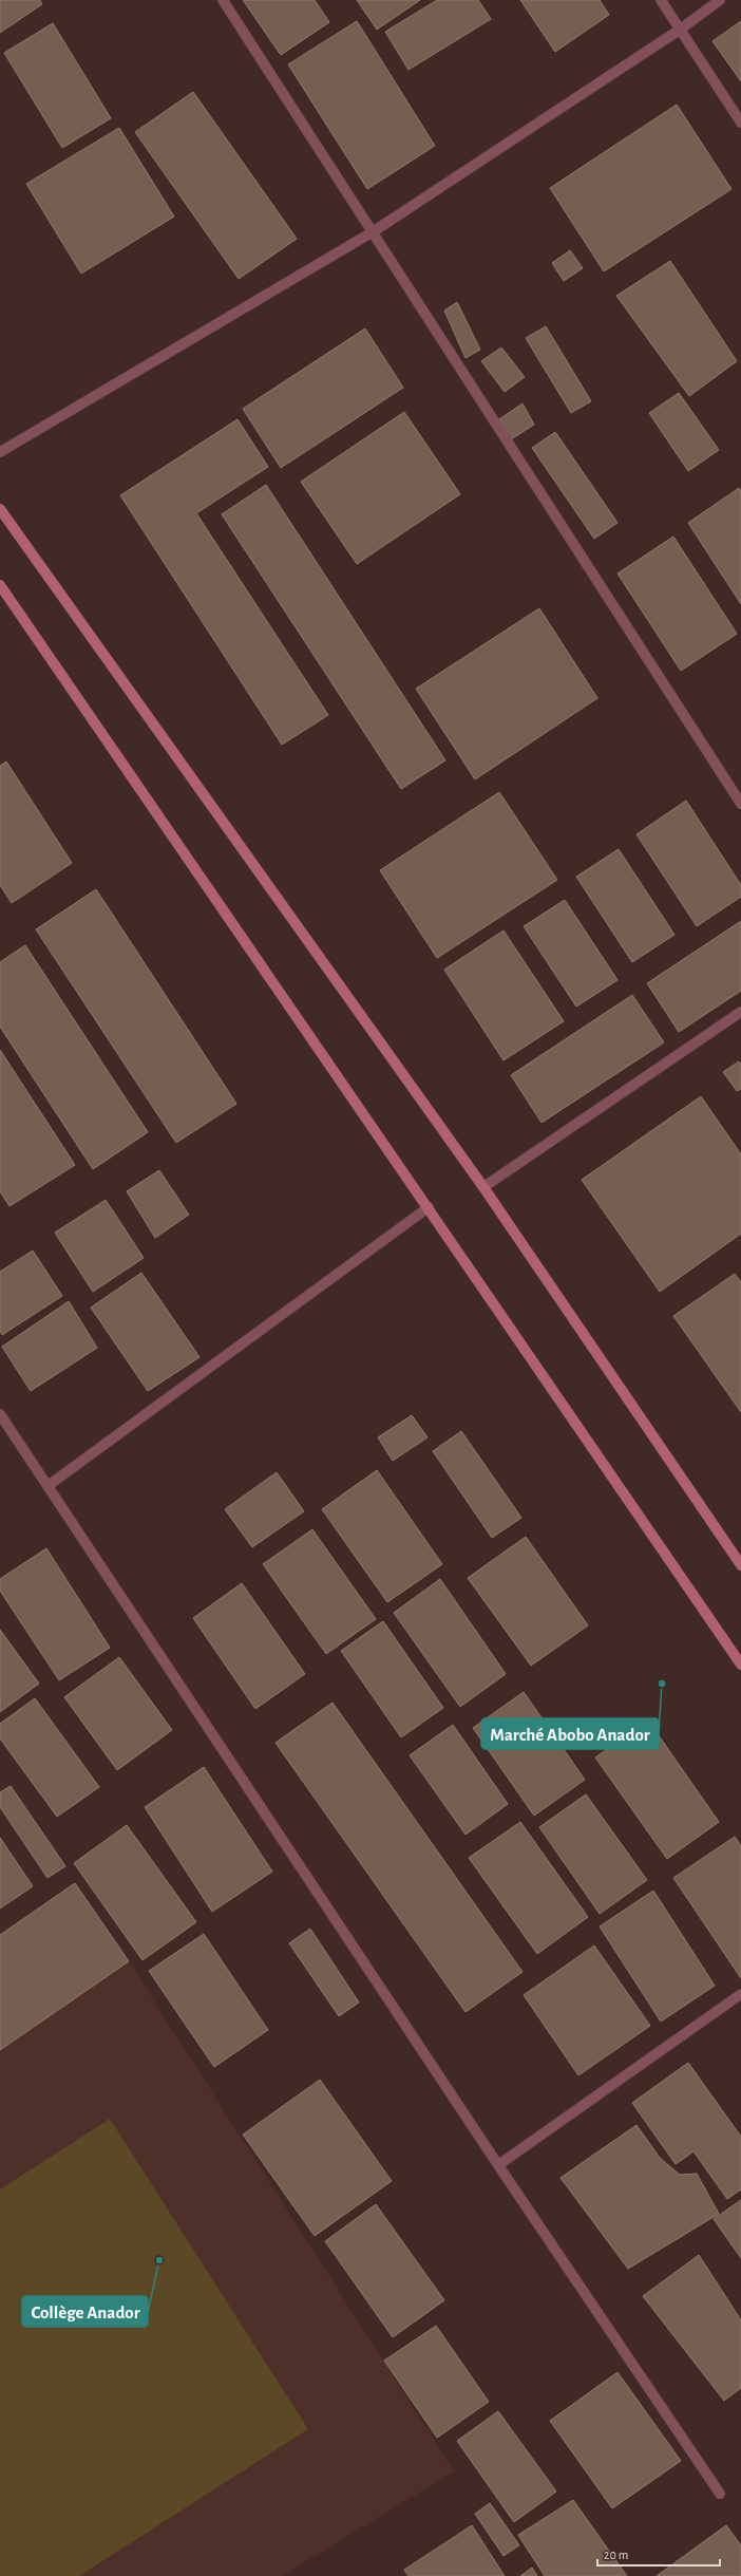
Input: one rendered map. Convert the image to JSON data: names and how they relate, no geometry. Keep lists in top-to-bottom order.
{
  "places": ["Marché Abobo Anador", "Collège Anador"],
  "scale_bar": "20 m"
}
